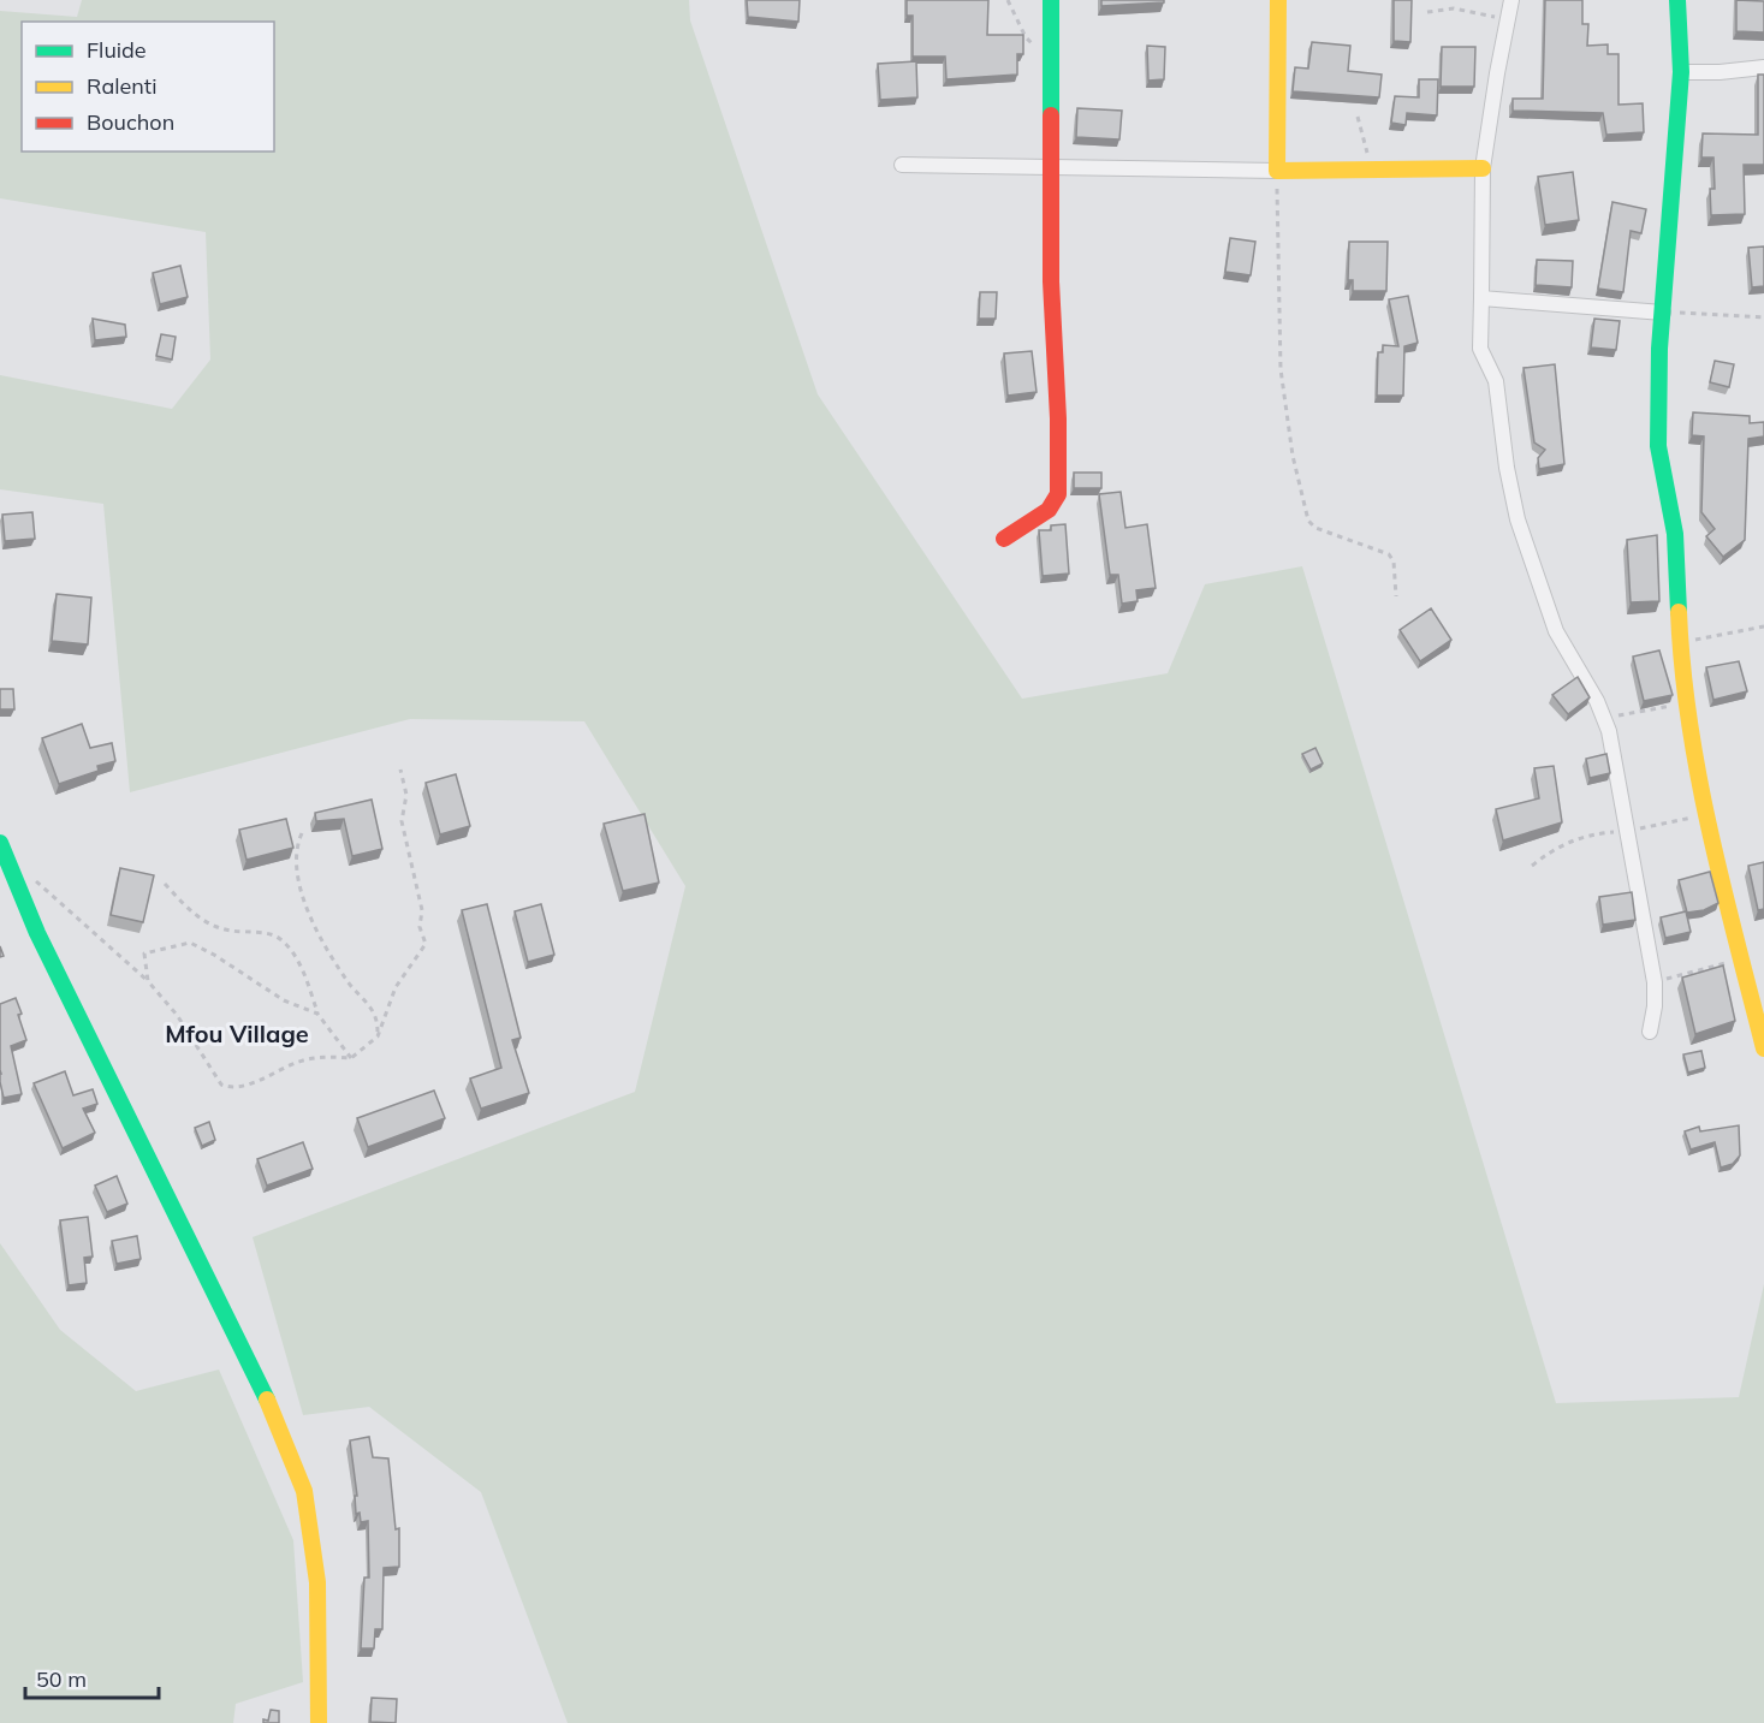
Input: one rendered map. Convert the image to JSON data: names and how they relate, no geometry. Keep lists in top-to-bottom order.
{
  "districts": ["Mfou Village"],
  "legend": ["Fluide", "Ralenti", "Bouchon"],
  "scale_bar": "50 m"
}
